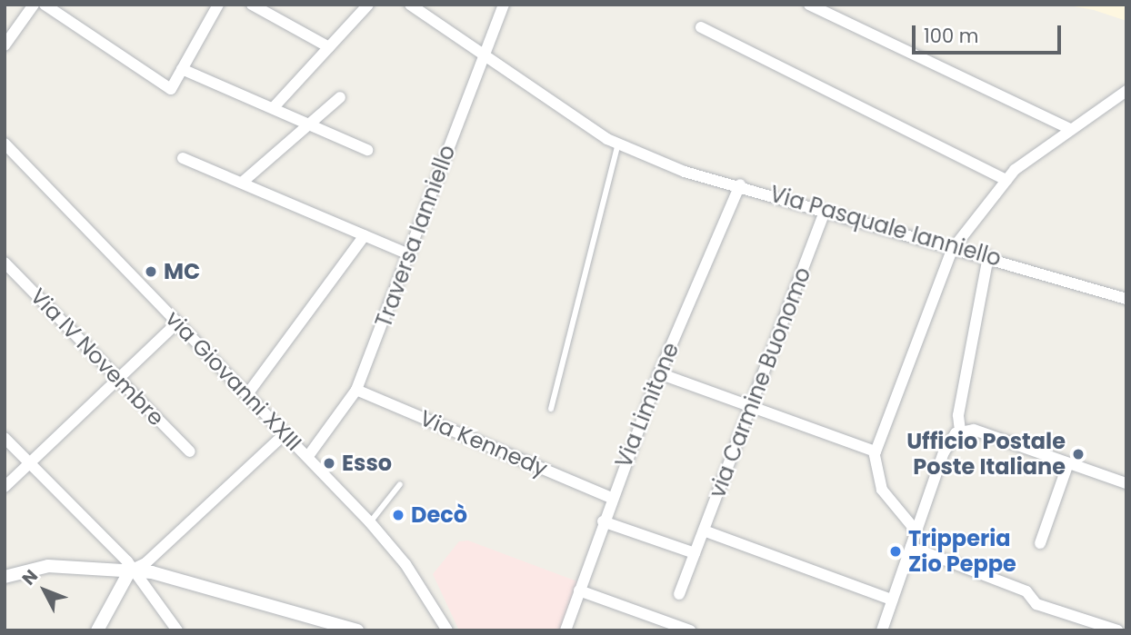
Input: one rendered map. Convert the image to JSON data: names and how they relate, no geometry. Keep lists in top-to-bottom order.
{
  "streets": {
    "street": [
      "Via Pasquale Ianniello",
      "Traversa Ianniello",
      "Via IV Novembre",
      "via Giovanni XXIII",
      "via Carmine Buonomo",
      "Via Limitone",
      "Via Kennedy"
    ]
  },
  "crossings": [
    ["Via Pasquale Ianniello", "Traversa Ianniello"],
    ["Via Pasquale Ianniello", "via Carmine Buonomo"],
    ["Via Pasquale Ianniello", "Via Limitone"],
    ["Traversa Ianniello", "via Giovanni XXIII"],
    ["Traversa Ianniello", "Via Kennedy"],
    ["Via Limitone", "Via Kennedy"]
  ],
  "places": [
    "MC",
    "Ufficio Postale Poste Italiane",
    "Esso",
    "Decò",
    "Tripperia Zio Peppe"
  ],
  "scale_bar": "100 m",
  "north": "top left"
}
